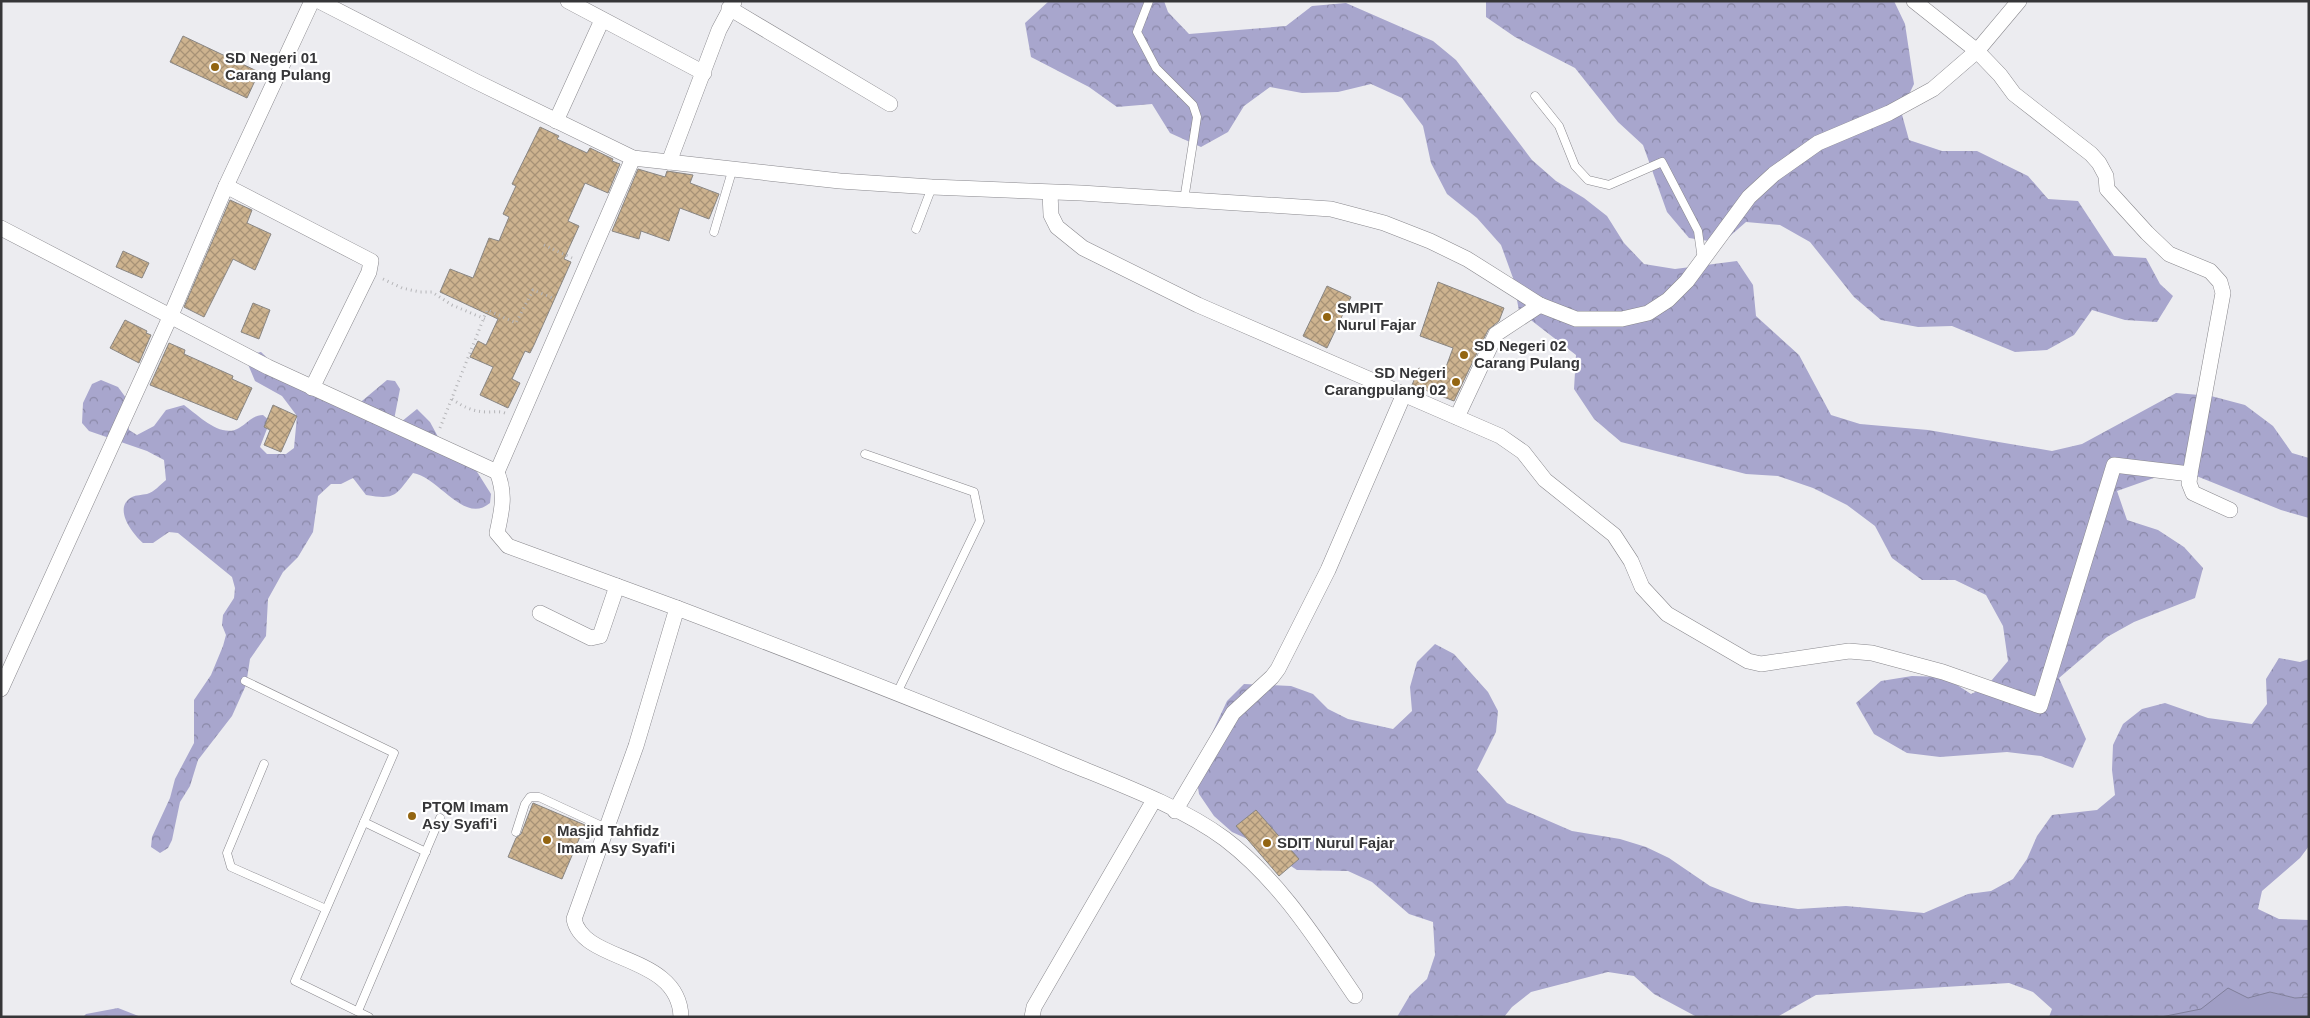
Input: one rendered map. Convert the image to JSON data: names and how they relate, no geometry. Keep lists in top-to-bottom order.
{
  "places": [
    "SD Negeri 01 Carang Pulang",
    "SMPIT Nurul Fajar",
    "SD Negeri 02 Carang Pulang",
    "SD Negeri Carangpulang 02",
    "PTQM Imam Asy Syafi'i",
    "Masjid Tahfidz Imam Asy Syafi'i",
    "SDIT Nurul Fajar"
  ]
}
